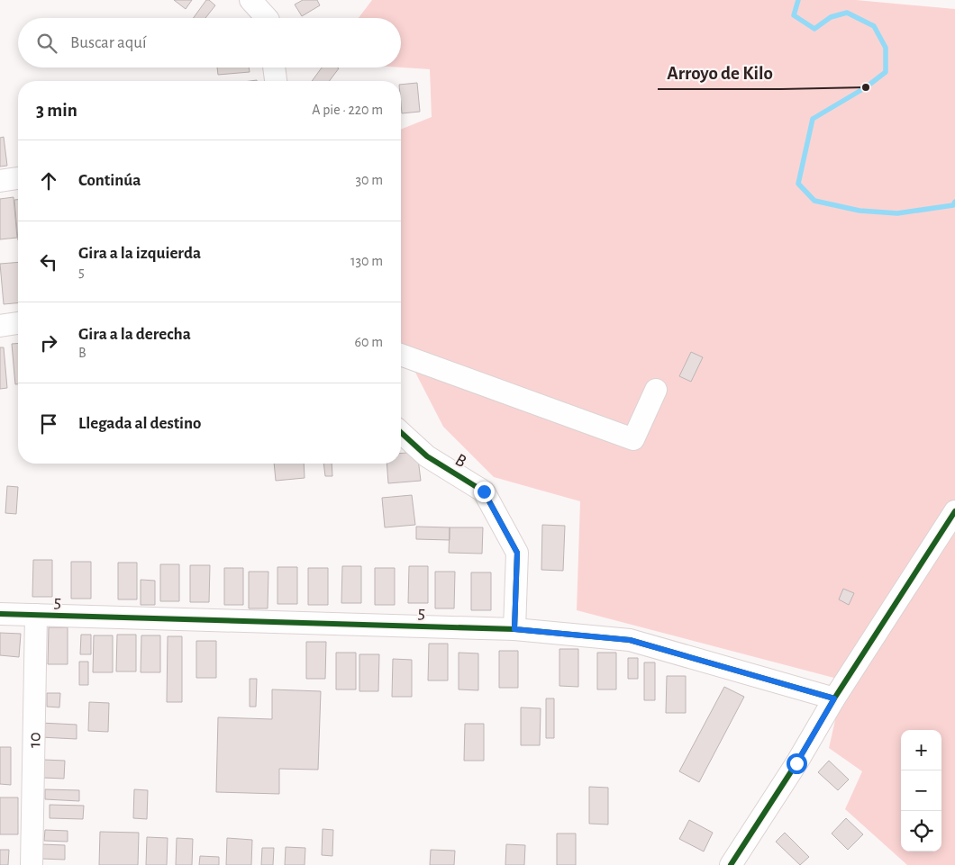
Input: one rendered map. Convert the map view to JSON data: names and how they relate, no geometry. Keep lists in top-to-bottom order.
{
  "streets": {
    "street": ["B", "5", "10"]
  },
  "crossings": [
    ["B", "5"],
    ["5", "10"]
  ],
  "places": ["Arroyo de Kilo"],
  "page": {
    "search": "Buscar aquí",
    "heading": ["3 min", "A pie · 220 m"],
    "list": [
      ["Continúa", "30 m"],
      ["Gira a la izquierda", "5", "130 m"],
      ["Gira a la derecha", "B", "60 m"],
      "Llegada al destino"
    ],
    "map_buttons": ["+", "−"]
  }
}
